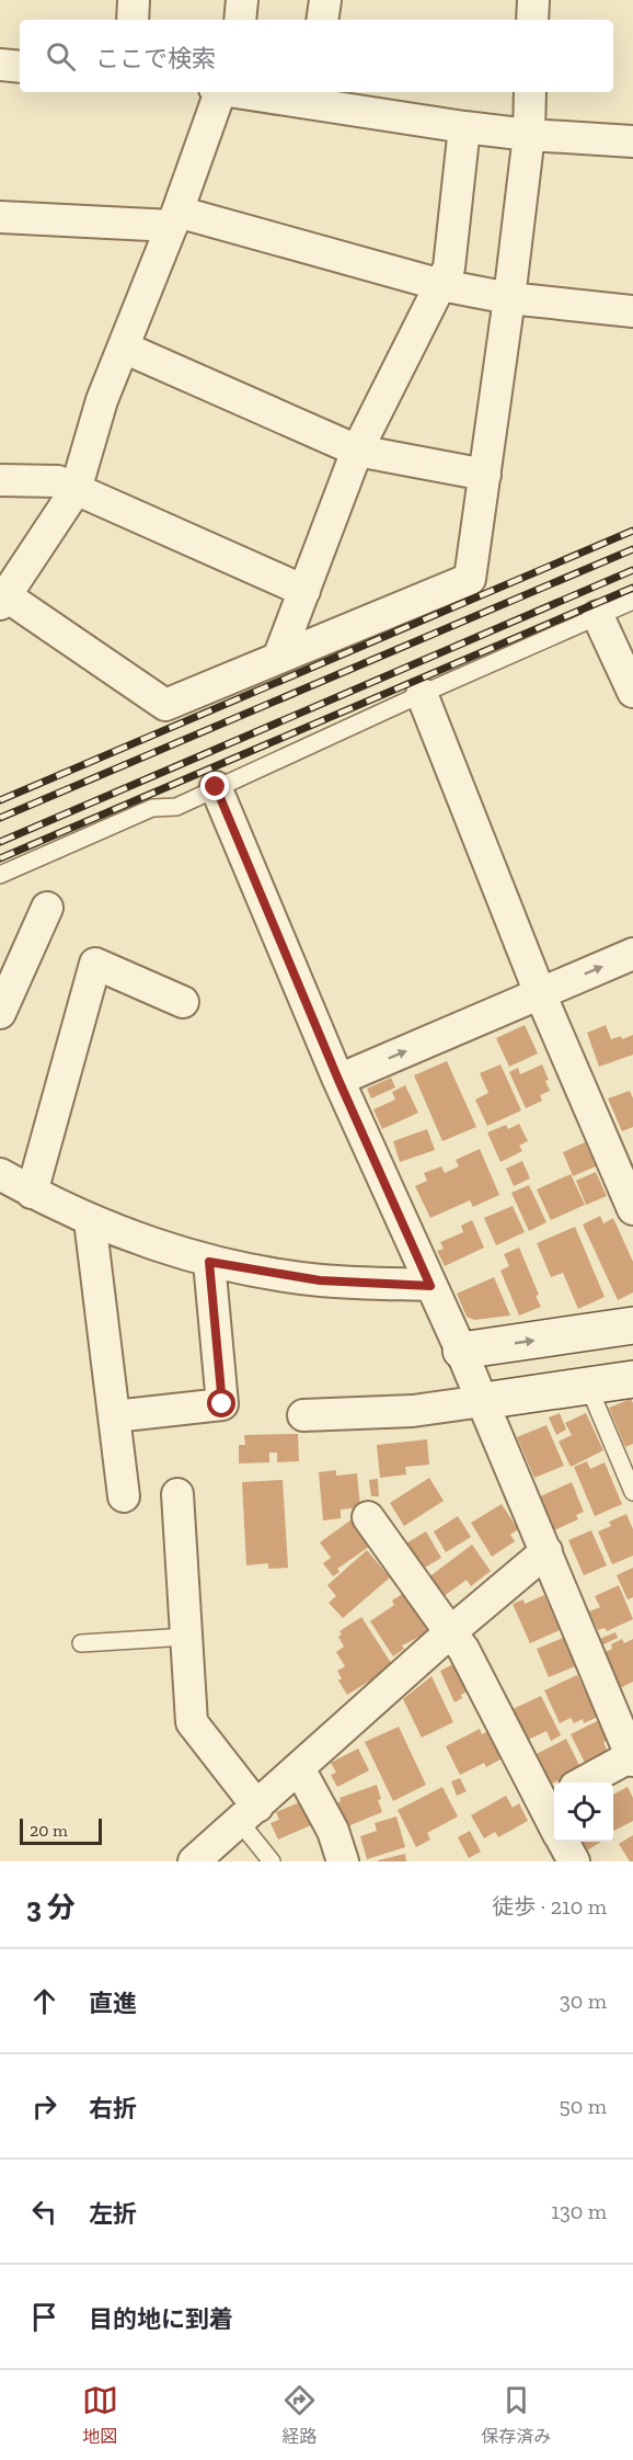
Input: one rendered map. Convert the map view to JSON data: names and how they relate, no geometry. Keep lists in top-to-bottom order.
{
  "scale_bar": "20 m",
  "page": {
    "search": "ここで検索",
    "scale": "20 m",
    "heading": ["3 分", "徒歩 · 210 m"],
    "list": [
      ["直進", "30 m"],
      ["右折", "50 m"],
      ["左折", "130 m"],
      "目的地に到着"
    ],
    "nav": ["地図", "経路", "保存済み"]
  }
}
